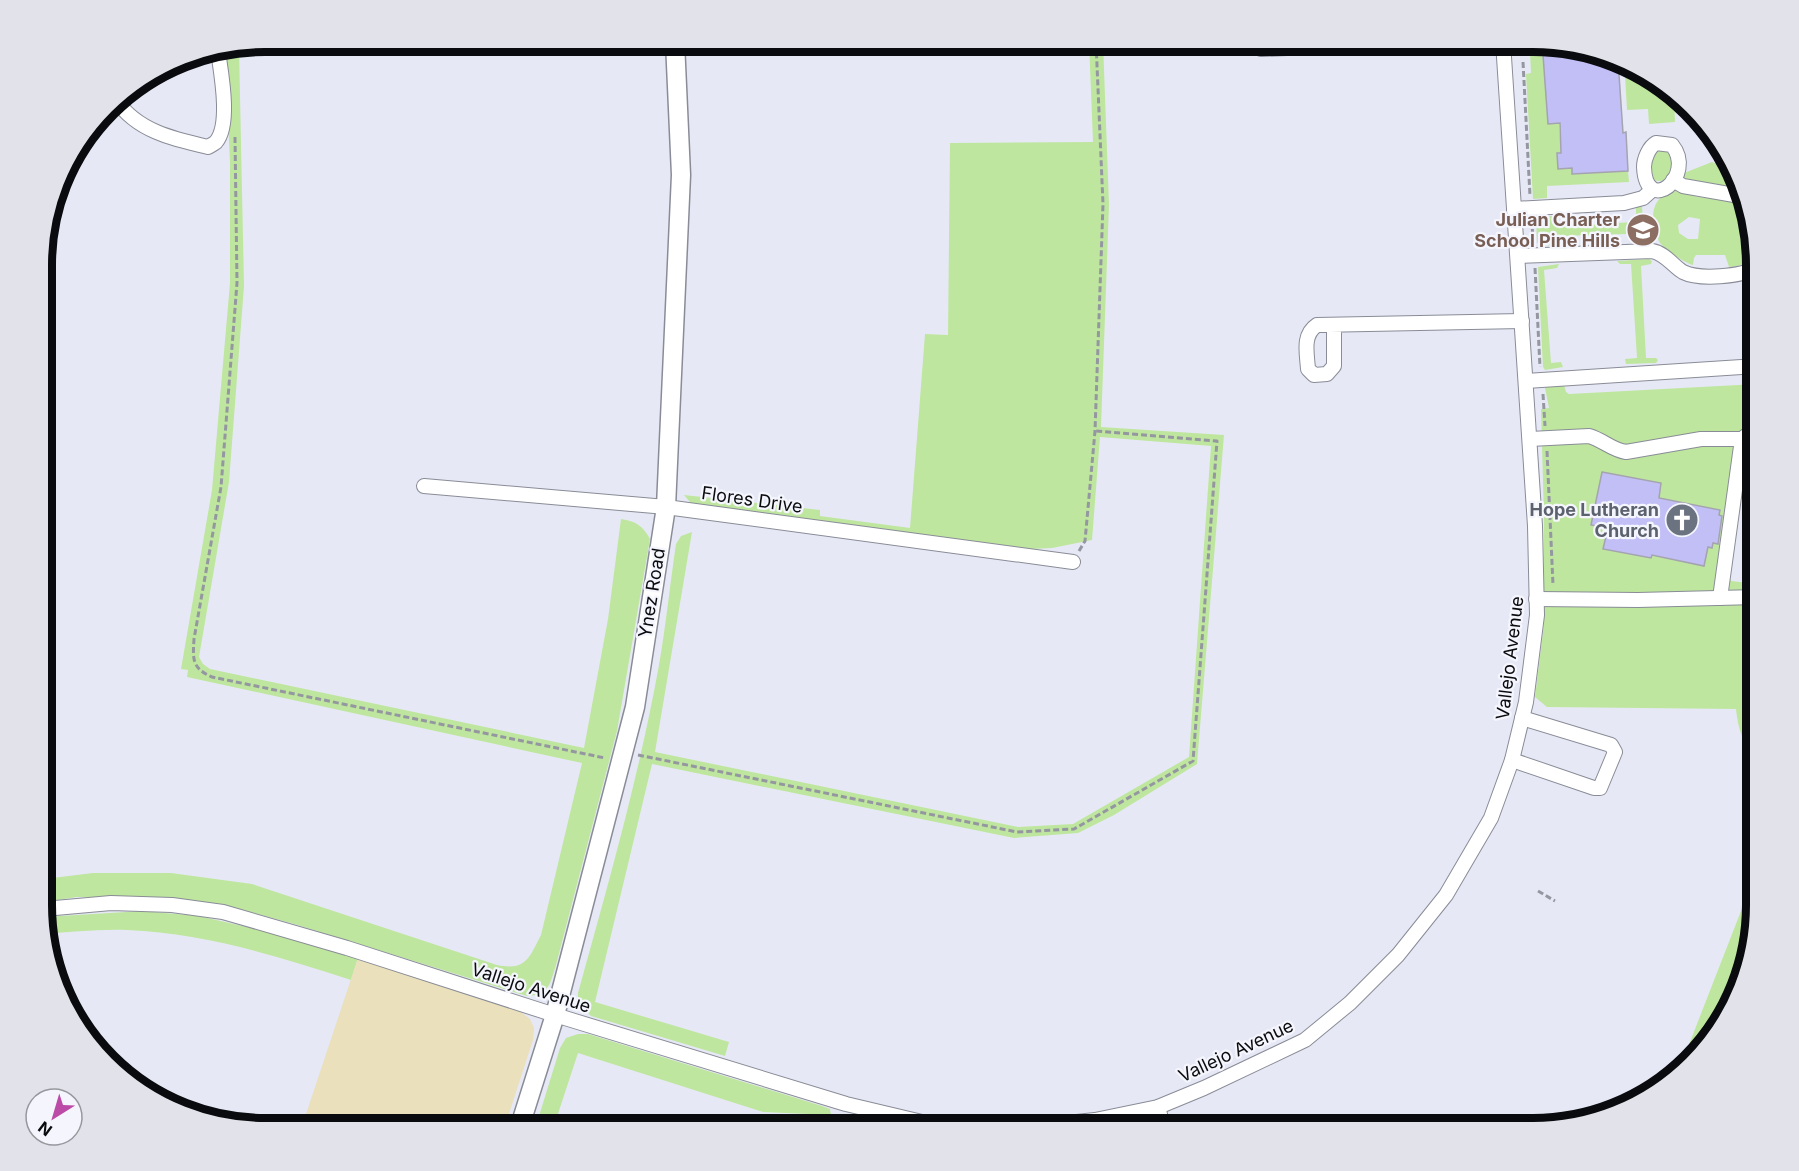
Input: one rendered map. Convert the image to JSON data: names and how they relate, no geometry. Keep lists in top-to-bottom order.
{
  "streets": {
    "main road": ["Ynez Road"],
    "street": ["Flores Drive", "Vallejo Avenue"]
  },
  "crossings": [
    ["Flores Drive", "Ynez Road"],
    ["Ynez Road", "Vallejo Avenue"]
  ],
  "places": {
    "school or university": ["Julian Charter School Pine Hills"],
    "church": ["Hope Lutheran Church"]
  },
  "north": "bottom left"
}
